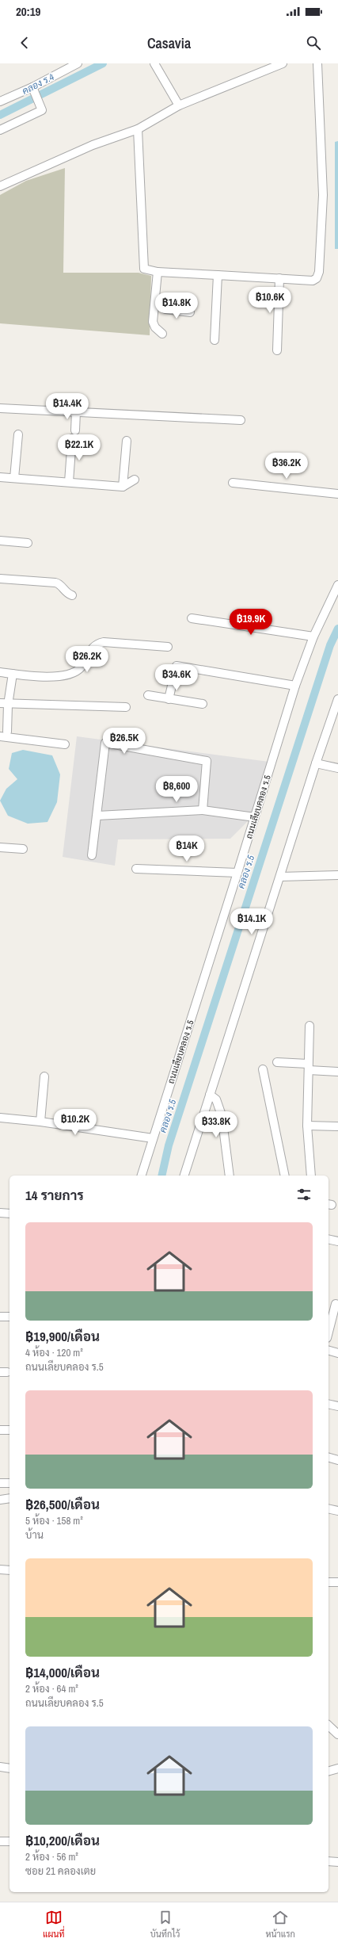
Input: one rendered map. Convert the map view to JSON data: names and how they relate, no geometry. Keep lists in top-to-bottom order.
{
  "streets": {
    "street": ["ถนนเลียบคลอง ร.5"]
  },
  "water": ["คลอง ร.4", "คลอง ร.5"],
  "page": {
    "status": "20:19",
    "header": "Casavia",
    "price": [
      "฿10.6K",
      "฿14.8K",
      "฿14.4K",
      "฿22.1K",
      "฿36.2K",
      "฿19.9K",
      "฿26.2K",
      "฿34.6K",
      "฿26.5K",
      "฿8,600",
      "฿14K",
      "฿14.1K",
      "฿10.2K",
      "฿33.8K"
    ],
    "heading": "14 รายการ",
    "list": [
      {
        "name": "฿19,900/เดือน",
        "note": "4 ห้อง · 120 m² · ถนนเลียบคลอง ร.5"
      },
      {
        "name": "฿26,500/เดือน",
        "note": "5 ห้อง · 158 m² · บ้าน"
      },
      {
        "name": "฿14,000/เดือน",
        "note": "2 ห้อง · 64 m² · ถนนเลียบคลอง ร.5"
      },
      {
        "name": "฿10,200/เดือน",
        "note": "2 ห้อง · 56 m² · ซอย 21 คลองเตย"
      }
    ],
    "tabs": ["แผนที่", "บันทึกไว้", "หน้าแรก"]
  }
}
